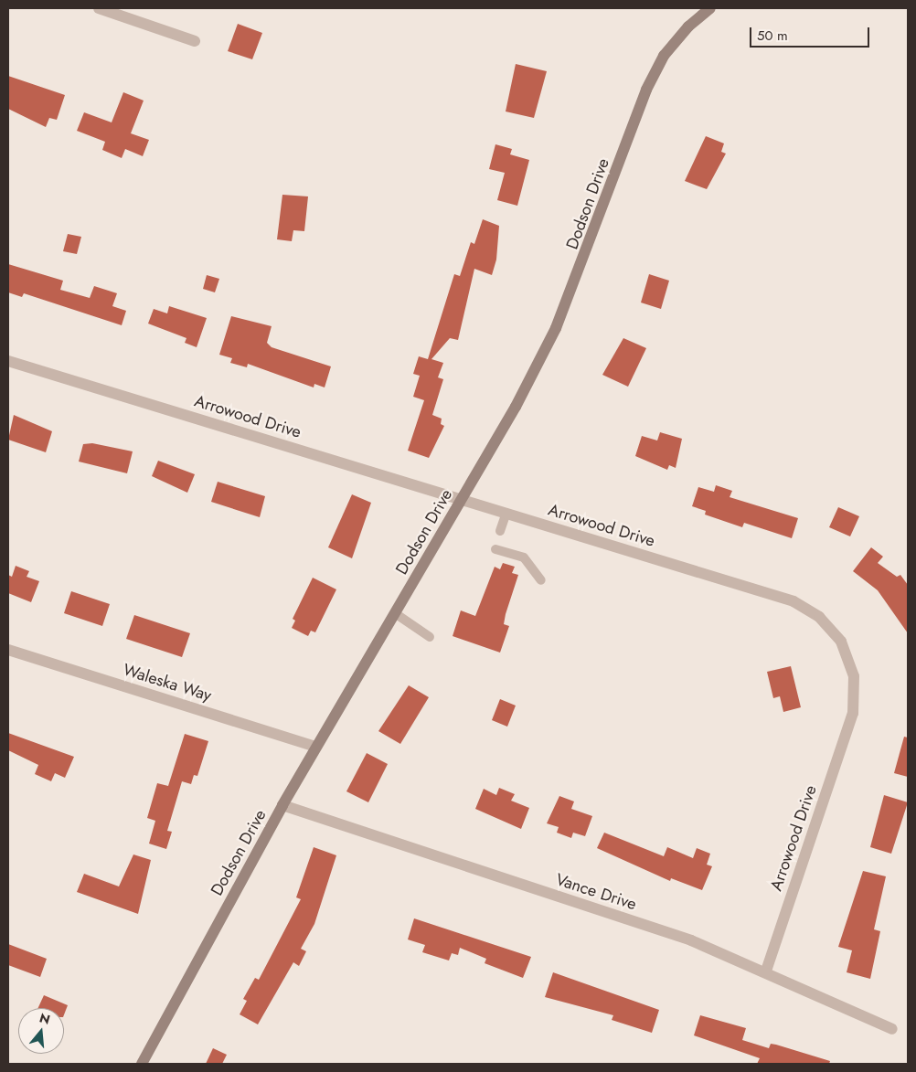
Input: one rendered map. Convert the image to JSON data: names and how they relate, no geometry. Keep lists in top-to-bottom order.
{
  "streets": {
    "street": [
      "Dodson Drive",
      "Arrowood Drive",
      "Waleska Way",
      "Vance Drive"
    ]
  },
  "crossings": [
    ["Dodson Drive", "Arrowood Drive"],
    ["Dodson Drive", "Waleska Way"],
    ["Dodson Drive", "Vance Drive"],
    ["Arrowood Drive", "Vance Drive"]
  ],
  "scale_bar": "50 m",
  "north": "top"
}
